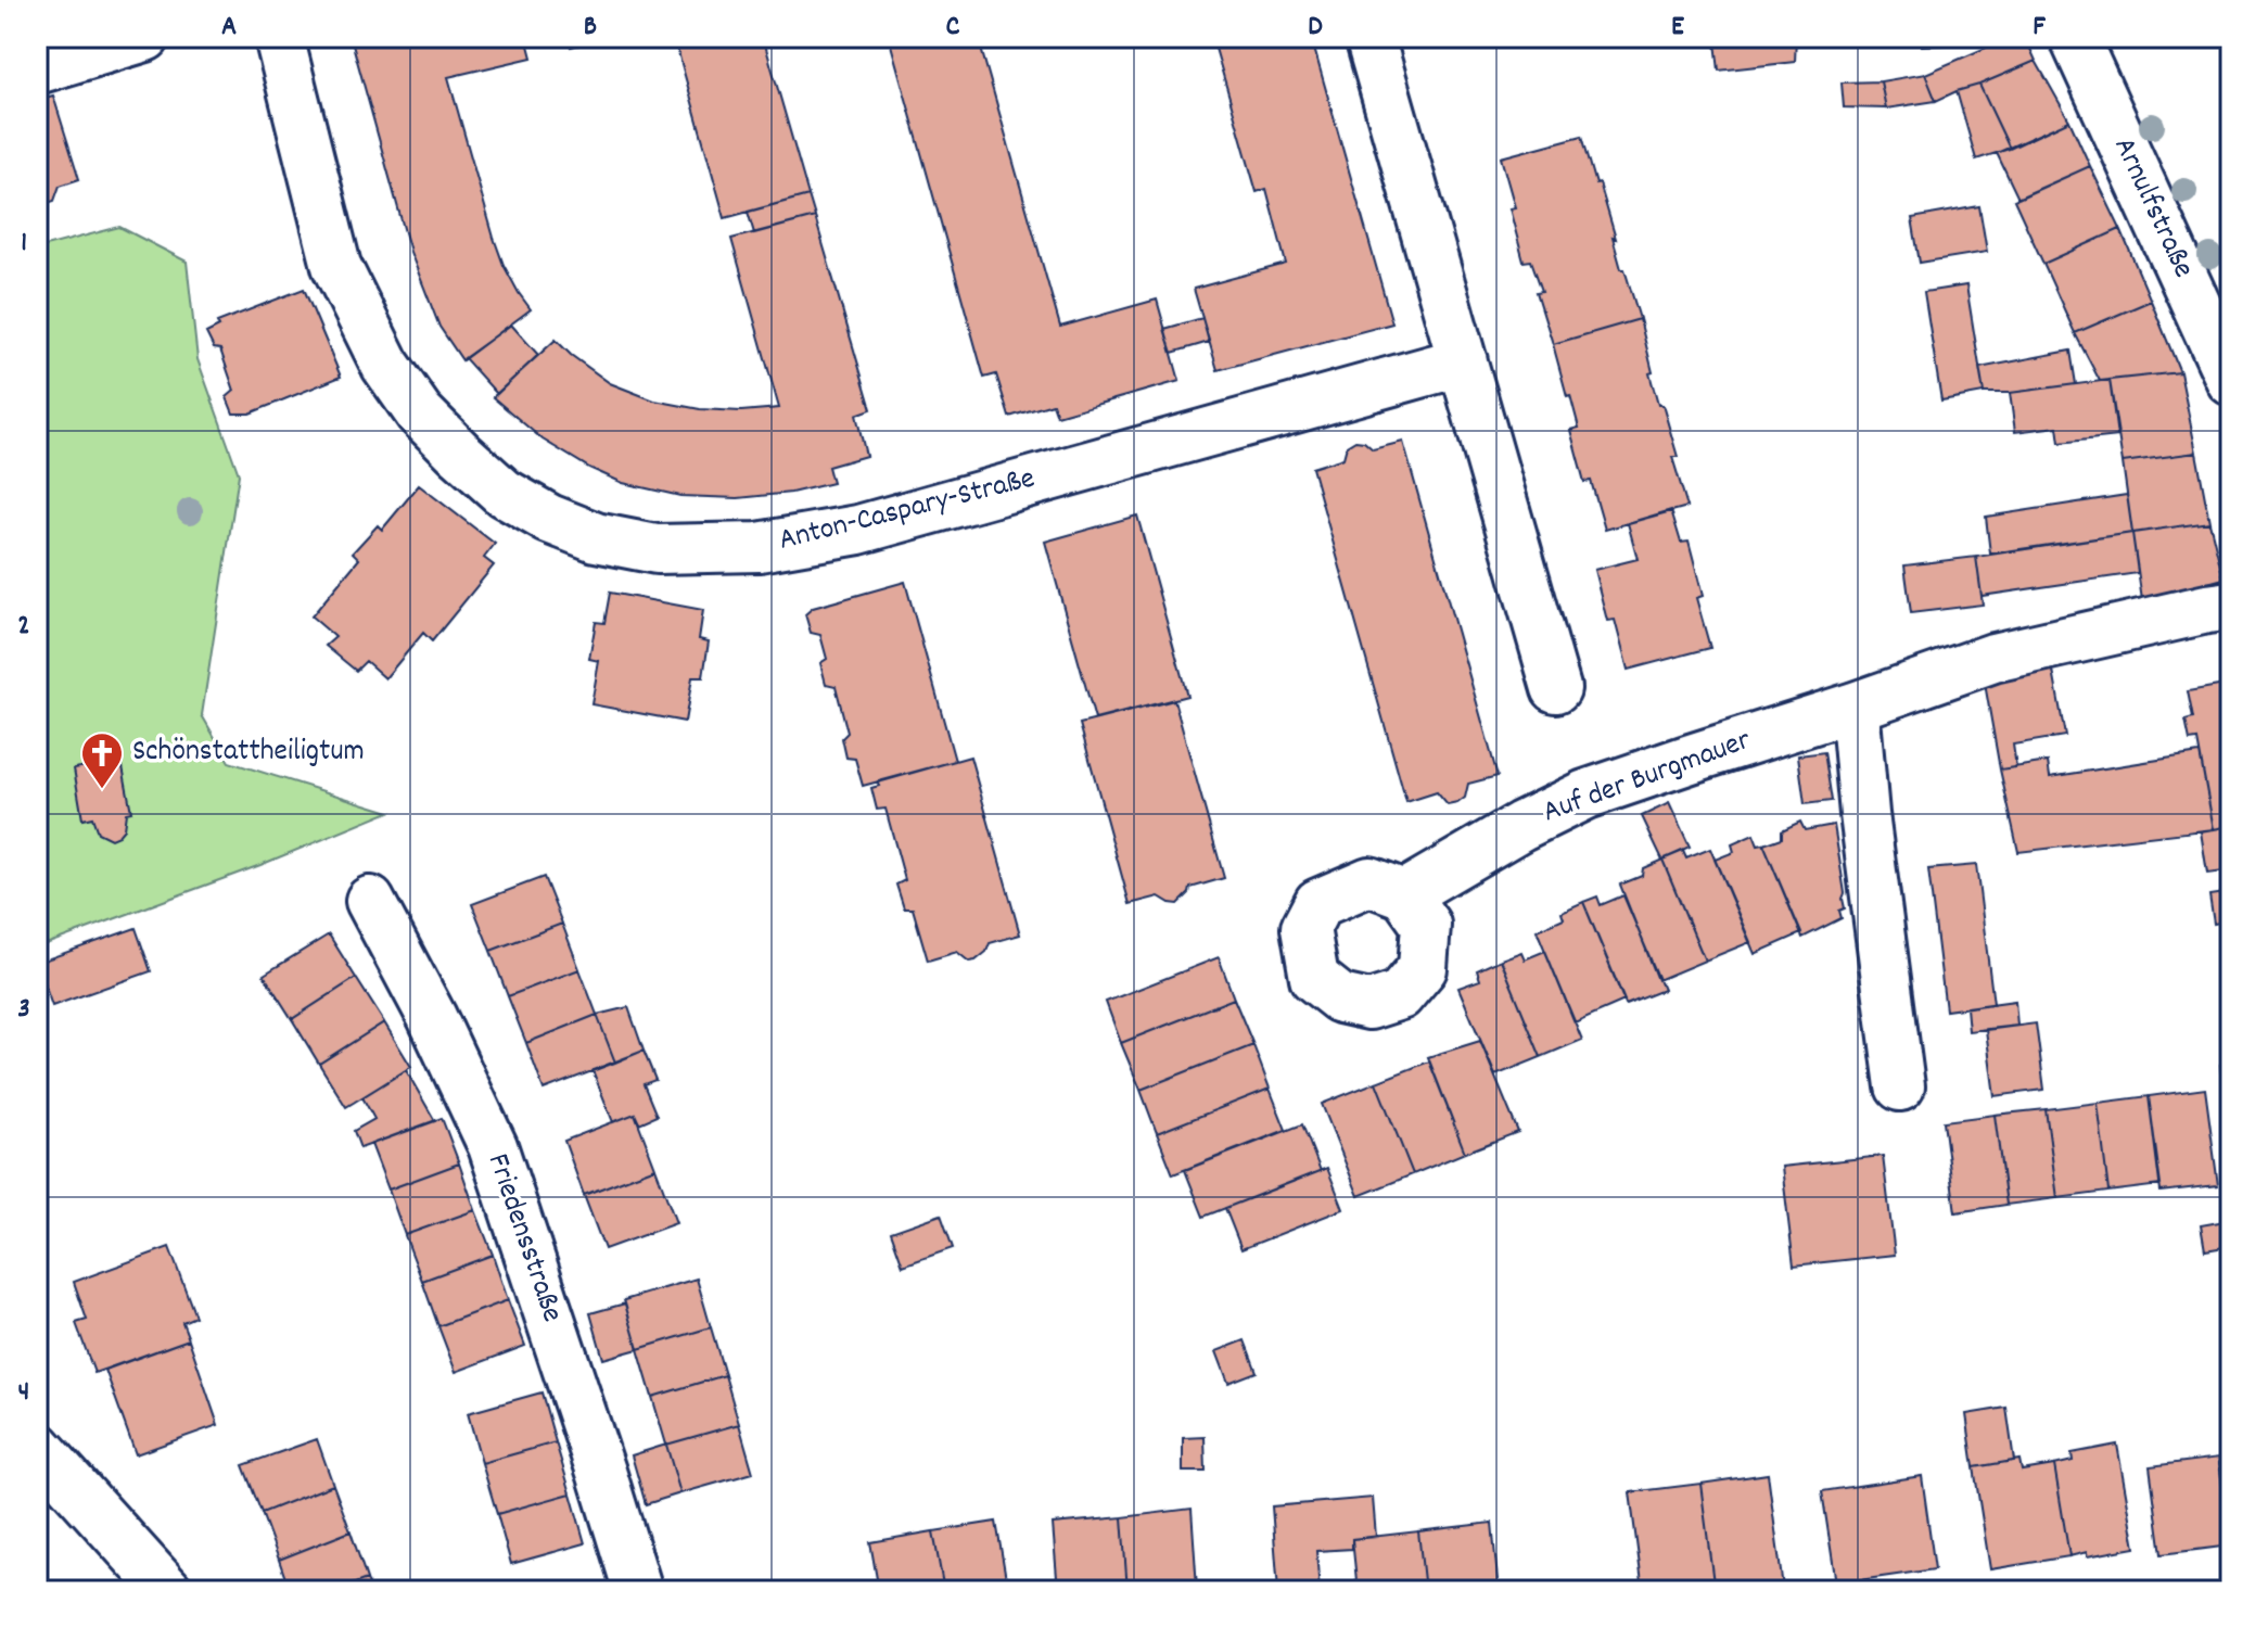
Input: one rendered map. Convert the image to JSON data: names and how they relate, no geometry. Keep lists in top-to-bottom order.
{
  "streets": {
    "street": [
      "Arnulfstraße",
      "Anton-Caspary-Straße",
      "Auf der Burgmauer",
      "Friedensstraße"
    ]
  },
  "places": {
    "church": ["Schönstattheiligtum"]
  },
  "grid": {
    "columns": [
      "A",
      "B",
      "C",
      "D",
      "E",
      "F"
    ],
    "rows": [
      "1",
      "2",
      "3",
      "4"
    ]
  }
}
